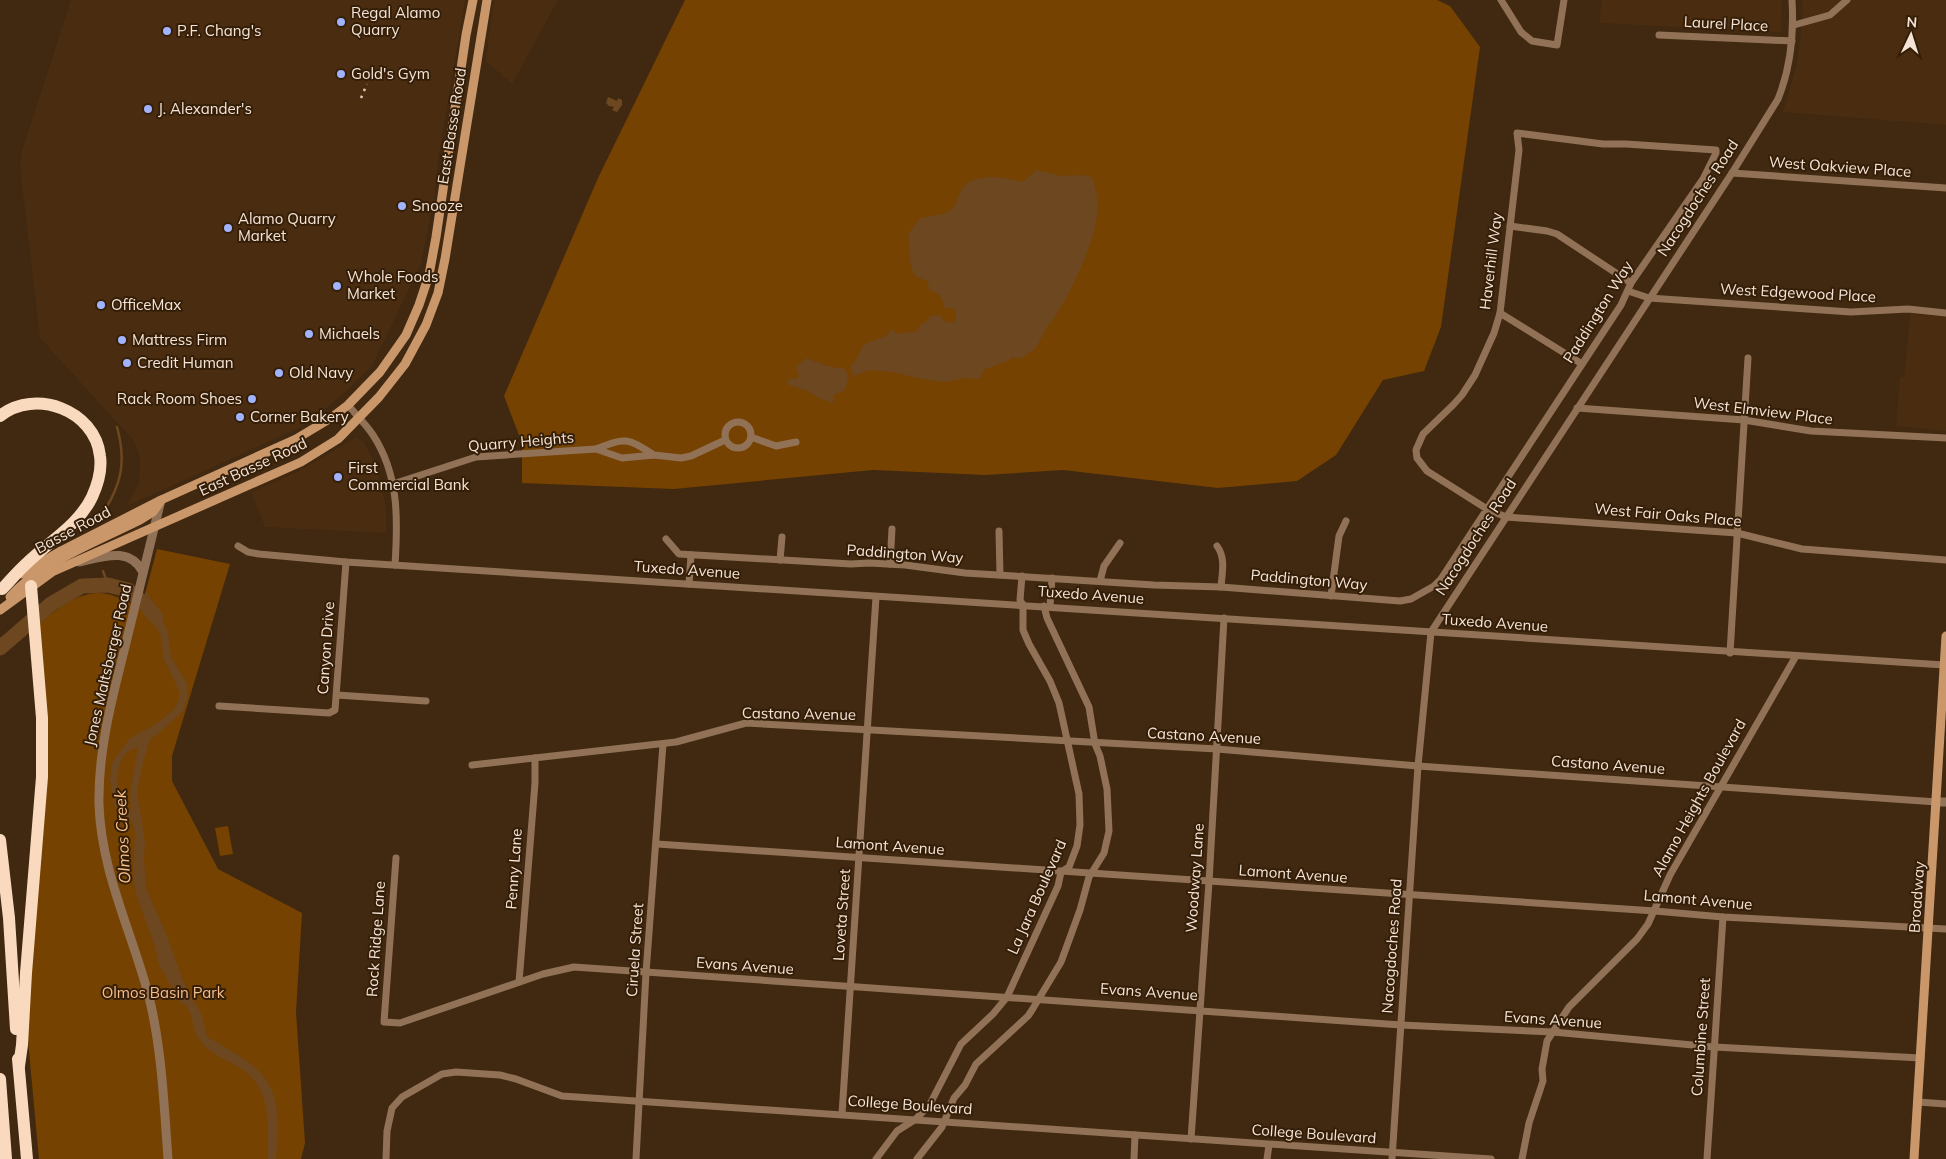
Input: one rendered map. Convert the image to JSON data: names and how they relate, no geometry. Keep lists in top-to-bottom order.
{
  "streets": {
    "main road": ["East Basse Road", "Basse Road", "Broadway"],
    "street": [
      "Laurel Place",
      "West Oakview Place",
      "Nacogdoches Road",
      "Haverhill Way",
      "West Edgewood Place",
      "Paddington Way",
      "West Elmview Place",
      "Quarry Heights",
      "West Fair Oaks Place",
      "Tuxedo Avenue",
      "Canyon Drive",
      "Jones Maltsberger Road",
      "Castano Avenue",
      "Alamo Heights Boulevard",
      "Lamont Avenue",
      "Penny Lane",
      "Woodway Lane",
      "La Jara Boulevard",
      "Loveta Street",
      "Rock Ridge Lane",
      "Ciruela Street",
      "Evans Avenue",
      "Columbine Street",
      "College Boulevard"
    ]
  },
  "crossings": [
    ["Laurel Place", "Nacogdoches Road"],
    ["East Basse Road", "Basse Road"],
    ["East Basse Road", "Jones Maltsberger Road"],
    ["West Oakview Place", "Nacogdoches Road"],
    ["Nacogdoches Road", "Haverhill Way"],
    ["Nacogdoches Road", "West Edgewood Place"],
    ["Nacogdoches Road", "West Elmview Place"],
    ["Nacogdoches Road", "West Fair Oaks Place"],
    ["Nacogdoches Road", "Tuxedo Avenue"],
    ["Nacogdoches Road", "Castano Avenue"],
    ["Nacogdoches Road", "Lamont Avenue"],
    ["Nacogdoches Road", "Evans Avenue"],
    ["Nacogdoches Road", "College Boulevard"],
    ["Haverhill Way", "Paddington Way"],
    ["Haverhill Way", "West Fair Oaks Place"],
    ["West Edgewood Place", "Paddington Way"],
    ["Paddington Way", "La Jara Boulevard"],
    ["Basse Road", "Jones Maltsberger Road"],
    ["Tuxedo Avenue", "Canyon Drive"],
    ["Tuxedo Avenue", "Alamo Heights Boulevard"],
    ["Tuxedo Avenue", "Woodway Lane"],
    ["Tuxedo Avenue", "La Jara Boulevard"],
    ["Tuxedo Avenue", "Broadway"],
    ["Tuxedo Avenue", "Loveta Street"],
    ["Castano Avenue", "Alamo Heights Boulevard"],
    ["Castano Avenue", "Penny Lane"],
    ["Castano Avenue", "Woodway Lane"],
    ["Castano Avenue", "La Jara Boulevard"],
    ["Castano Avenue", "Broadway"],
    ["Castano Avenue", "Loveta Street"],
    ["Castano Avenue", "Ciruela Street"],
    ["Alamo Heights Boulevard", "Lamont Avenue"],
    ["Alamo Heights Boulevard", "Evans Avenue"],
    ["Lamont Avenue", "Woodway Lane"],
    ["Lamont Avenue", "La Jara Boulevard"],
    ["Lamont Avenue", "Broadway"],
    ["Lamont Avenue", "Loveta Street"],
    ["Lamont Avenue", "Ciruela Street"],
    ["Lamont Avenue", "Columbine Street"],
    ["Penny Lane", "Evans Avenue"],
    ["Woodway Lane", "Evans Avenue"],
    ["Woodway Lane", "College Boulevard"],
    ["La Jara Boulevard", "Evans Avenue"],
    ["La Jara Boulevard", "College Boulevard"],
    ["Broadway", "Evans Avenue"],
    ["Loveta Street", "Evans Avenue"],
    ["Loveta Street", "College Boulevard"],
    ["Rock Ridge Lane", "Evans Avenue"],
    ["Ciruela Street", "Evans Avenue"],
    ["Ciruela Street", "College Boulevard"],
    ["Evans Avenue", "Columbine Street"]
  ],
  "water": ["Olmos Creek"],
  "parks": ["Olmos Basin Park"],
  "places": [
    "Regal Alamo Quarry",
    "P.F. Chang's",
    "Gold's Gym",
    "J. Alexander's",
    "Snooze",
    "Alamo Quarry Market",
    "Whole Foods Market",
    "OfficeMax",
    "Michaels",
    "Mattress Firm",
    "Credit Human",
    "Old Navy",
    "Rack Room Shoes",
    "Corner Bakery",
    "First Commercial Bank"
  ],
  "north": "top"
}
